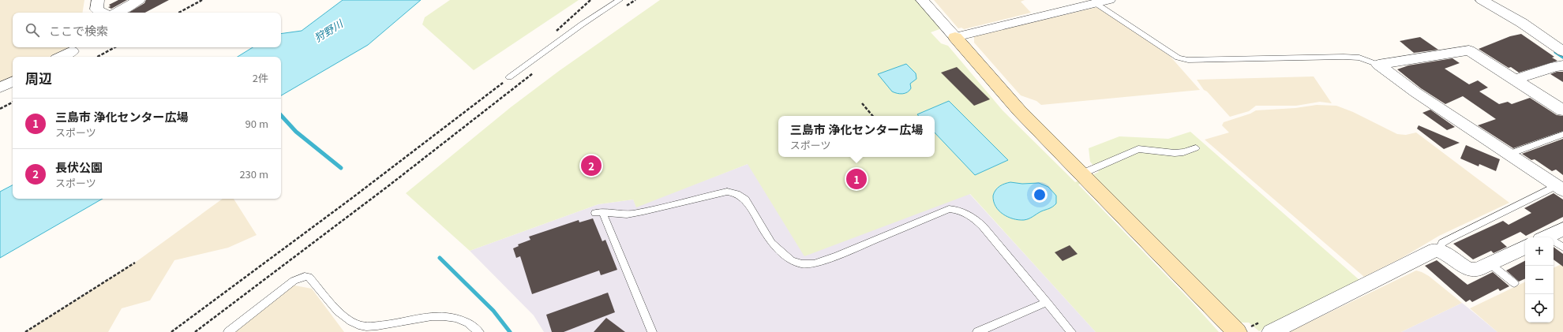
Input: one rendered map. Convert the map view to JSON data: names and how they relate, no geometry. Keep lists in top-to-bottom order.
{
  "water": ["狩野川"],
  "page": {
    "search": "ここで検索",
    "heading": ["周辺", "2件"],
    "list": [
      {
        "mark": "1",
        "name": "三島市 浄化センター広場",
        "note": "スポーツ",
        "value": "90 m"
      },
      {
        "mark": "2",
        "name": "長伏公園",
        "note": "スポーツ",
        "value": "230 m"
      }
    ],
    "popup": ["三島市 浄化センター広場", "スポーツ"],
    "pins": ["2", "1"],
    "map_buttons": ["+", "−"]
  }
}
